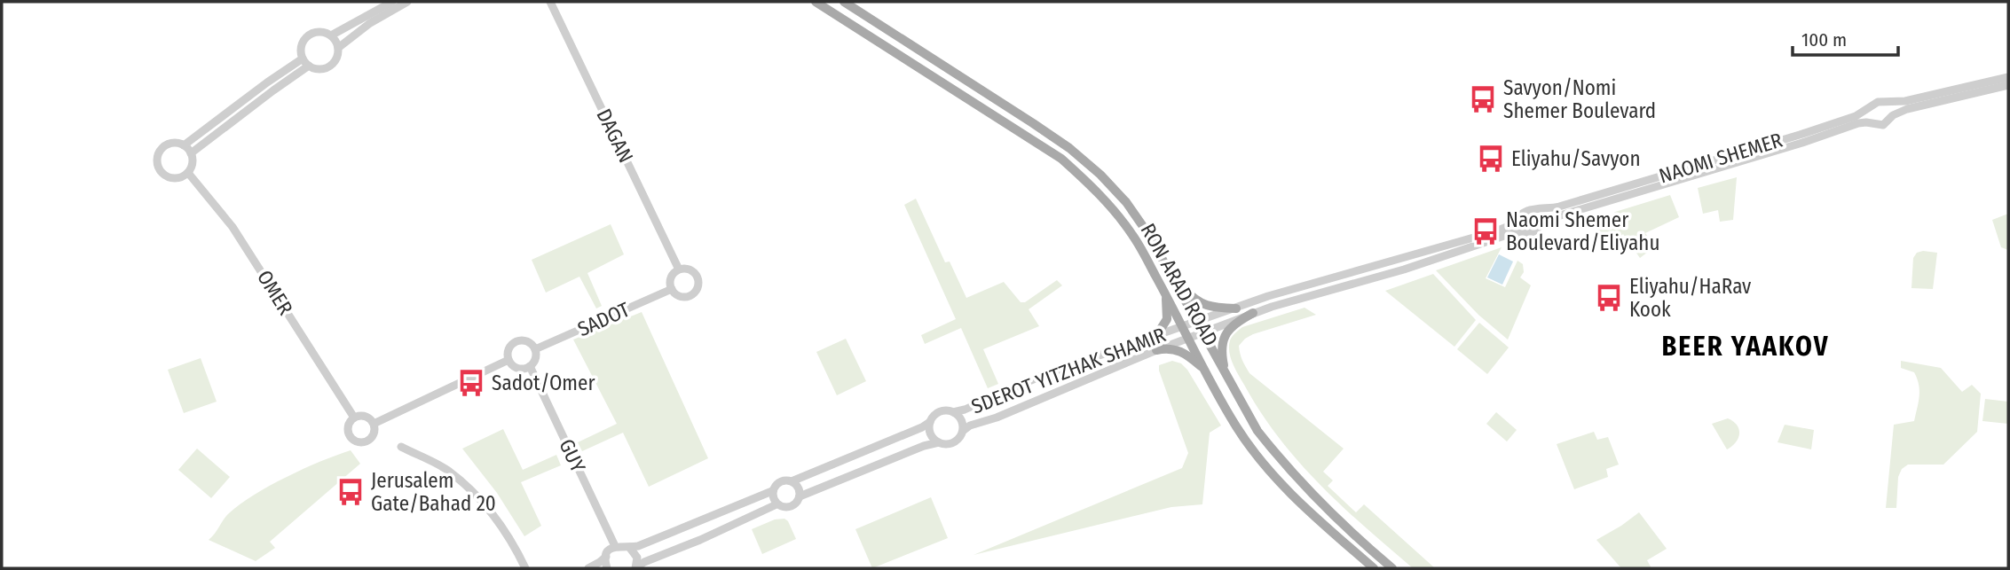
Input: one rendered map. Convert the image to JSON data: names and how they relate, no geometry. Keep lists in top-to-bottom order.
{
  "streets": {
    "main road": ["RON ARAD ROAD"],
    "street": [
      "DAGAN",
      "NAOMI SHEMER",
      "OMER",
      "SADOT",
      "SDEROT YITZHAK SHAMIR",
      "GUY"
    ]
  },
  "crossings": [
    ["DAGAN", "SADOT"],
    ["RON ARAD ROAD", "SDEROT YITZHAK SHAMIR"],
    ["SADOT", "GUY"]
  ],
  "districts": ["BEER YAAKOV"],
  "places": {
    "bus stop": [
      "Savyon/Nomi Shemer Boulevard",
      "Eliyahu/Savyon",
      "Naomi Shemer Boulevard/Eliyahu",
      "Eliyahu/HaRav Kook",
      "Sadot/Omer",
      "Jerusalem Gate/Bahad 20"
    ]
  },
  "scale_bar": "100 m"
}
